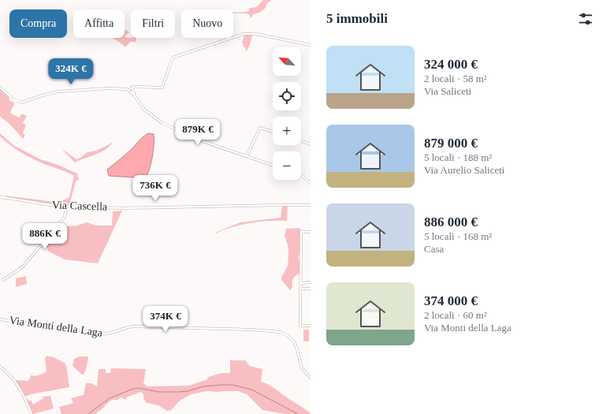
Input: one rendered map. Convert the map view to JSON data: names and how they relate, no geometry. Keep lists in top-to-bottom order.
{
  "streets": {
    "street": ["Via Cascella", "Via Monti della Laga"]
  },
  "north": "top left",
  "page": {
    "heading": "5 immobili",
    "chip": [
      "Compra",
      "Affitta",
      "Filtri",
      "Nuovo"
    ],
    "list": [
      {
        "name": "324 000 €",
        "note": "2 locali · 58 m² · Via Saliceti"
      },
      {
        "name": "879 000 €",
        "note": "5 locali · 188 m² · Via Aurelio Saliceti"
      },
      {
        "name": "886 000 €",
        "note": "5 locali · 168 m² · Casa"
      },
      {
        "name": "374 000 €",
        "note": "2 locali · 60 m² · Via Monti della Laga"
      }
    ],
    "map_buttons": ["+", "−"],
    "price": [
      "324K €",
      "879K €",
      "736K €",
      "886K €",
      "374K €"
    ]
  }
}
